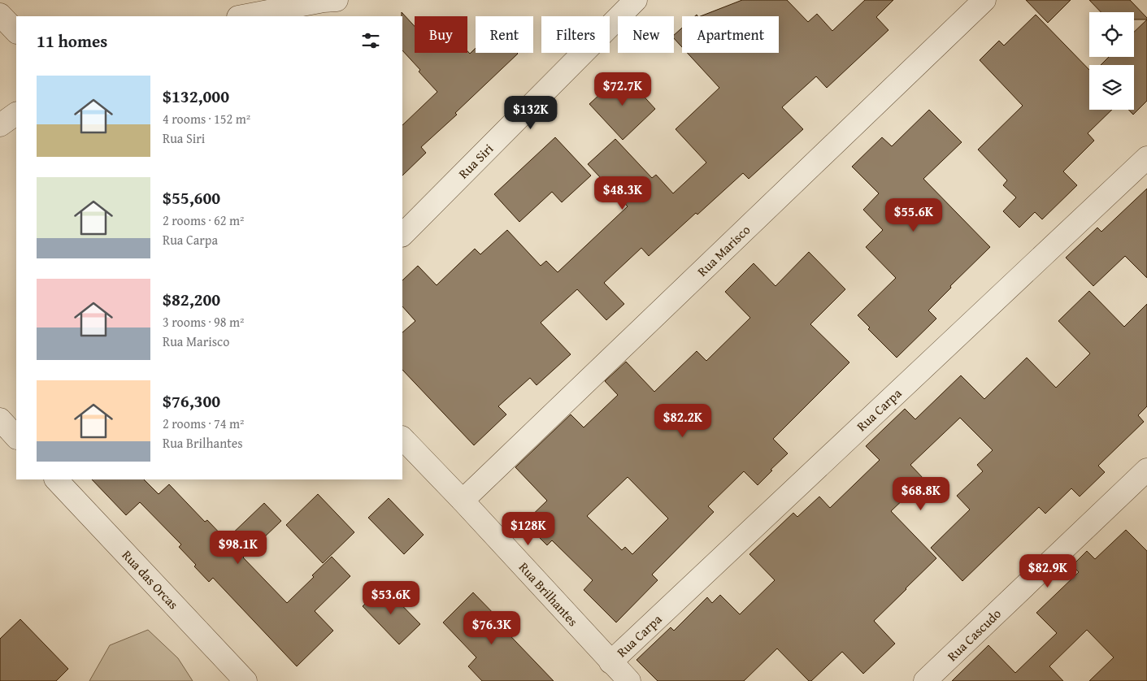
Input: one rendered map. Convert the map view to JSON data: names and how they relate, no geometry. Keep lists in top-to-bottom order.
{
  "streets": {
    "street": [
      "Rua Siri",
      "Rua Marisco",
      "Rua Carpa",
      "Rua das Orcas",
      "Rua Brilhantes",
      "Rua Cascudo"
    ]
  },
  "crossings": [
    ["Rua Marisco", "Rua Brilhantes"],
    ["Rua Carpa", "Rua Brilhantes"]
  ],
  "page": {
    "chip": [
      "Buy",
      "Rent",
      "Filters",
      "New",
      "Apartment"
    ],
    "heading": "11 homes",
    "list": [
      {
        "name": "$132,000",
        "note": "4 rooms · 152 m² · Rua Siri"
      },
      {
        "name": "$55,600",
        "note": "2 rooms · 62 m² · Rua Carpa"
      },
      {
        "name": "$82,200",
        "note": "3 rooms · 98 m² · Rua Marisco"
      },
      {
        "name": "$76,300",
        "note": "2 rooms · 74 m² · Rua Brilhantes"
      }
    ],
    "price": [
      "$72.7K",
      "$132K",
      "$48.3K",
      "$55.6K",
      "$82.2K",
      "$68.8K",
      "$128K",
      "$98.1K",
      "$82.9K",
      "$53.6K",
      "$76.3K"
    ]
  }
}
